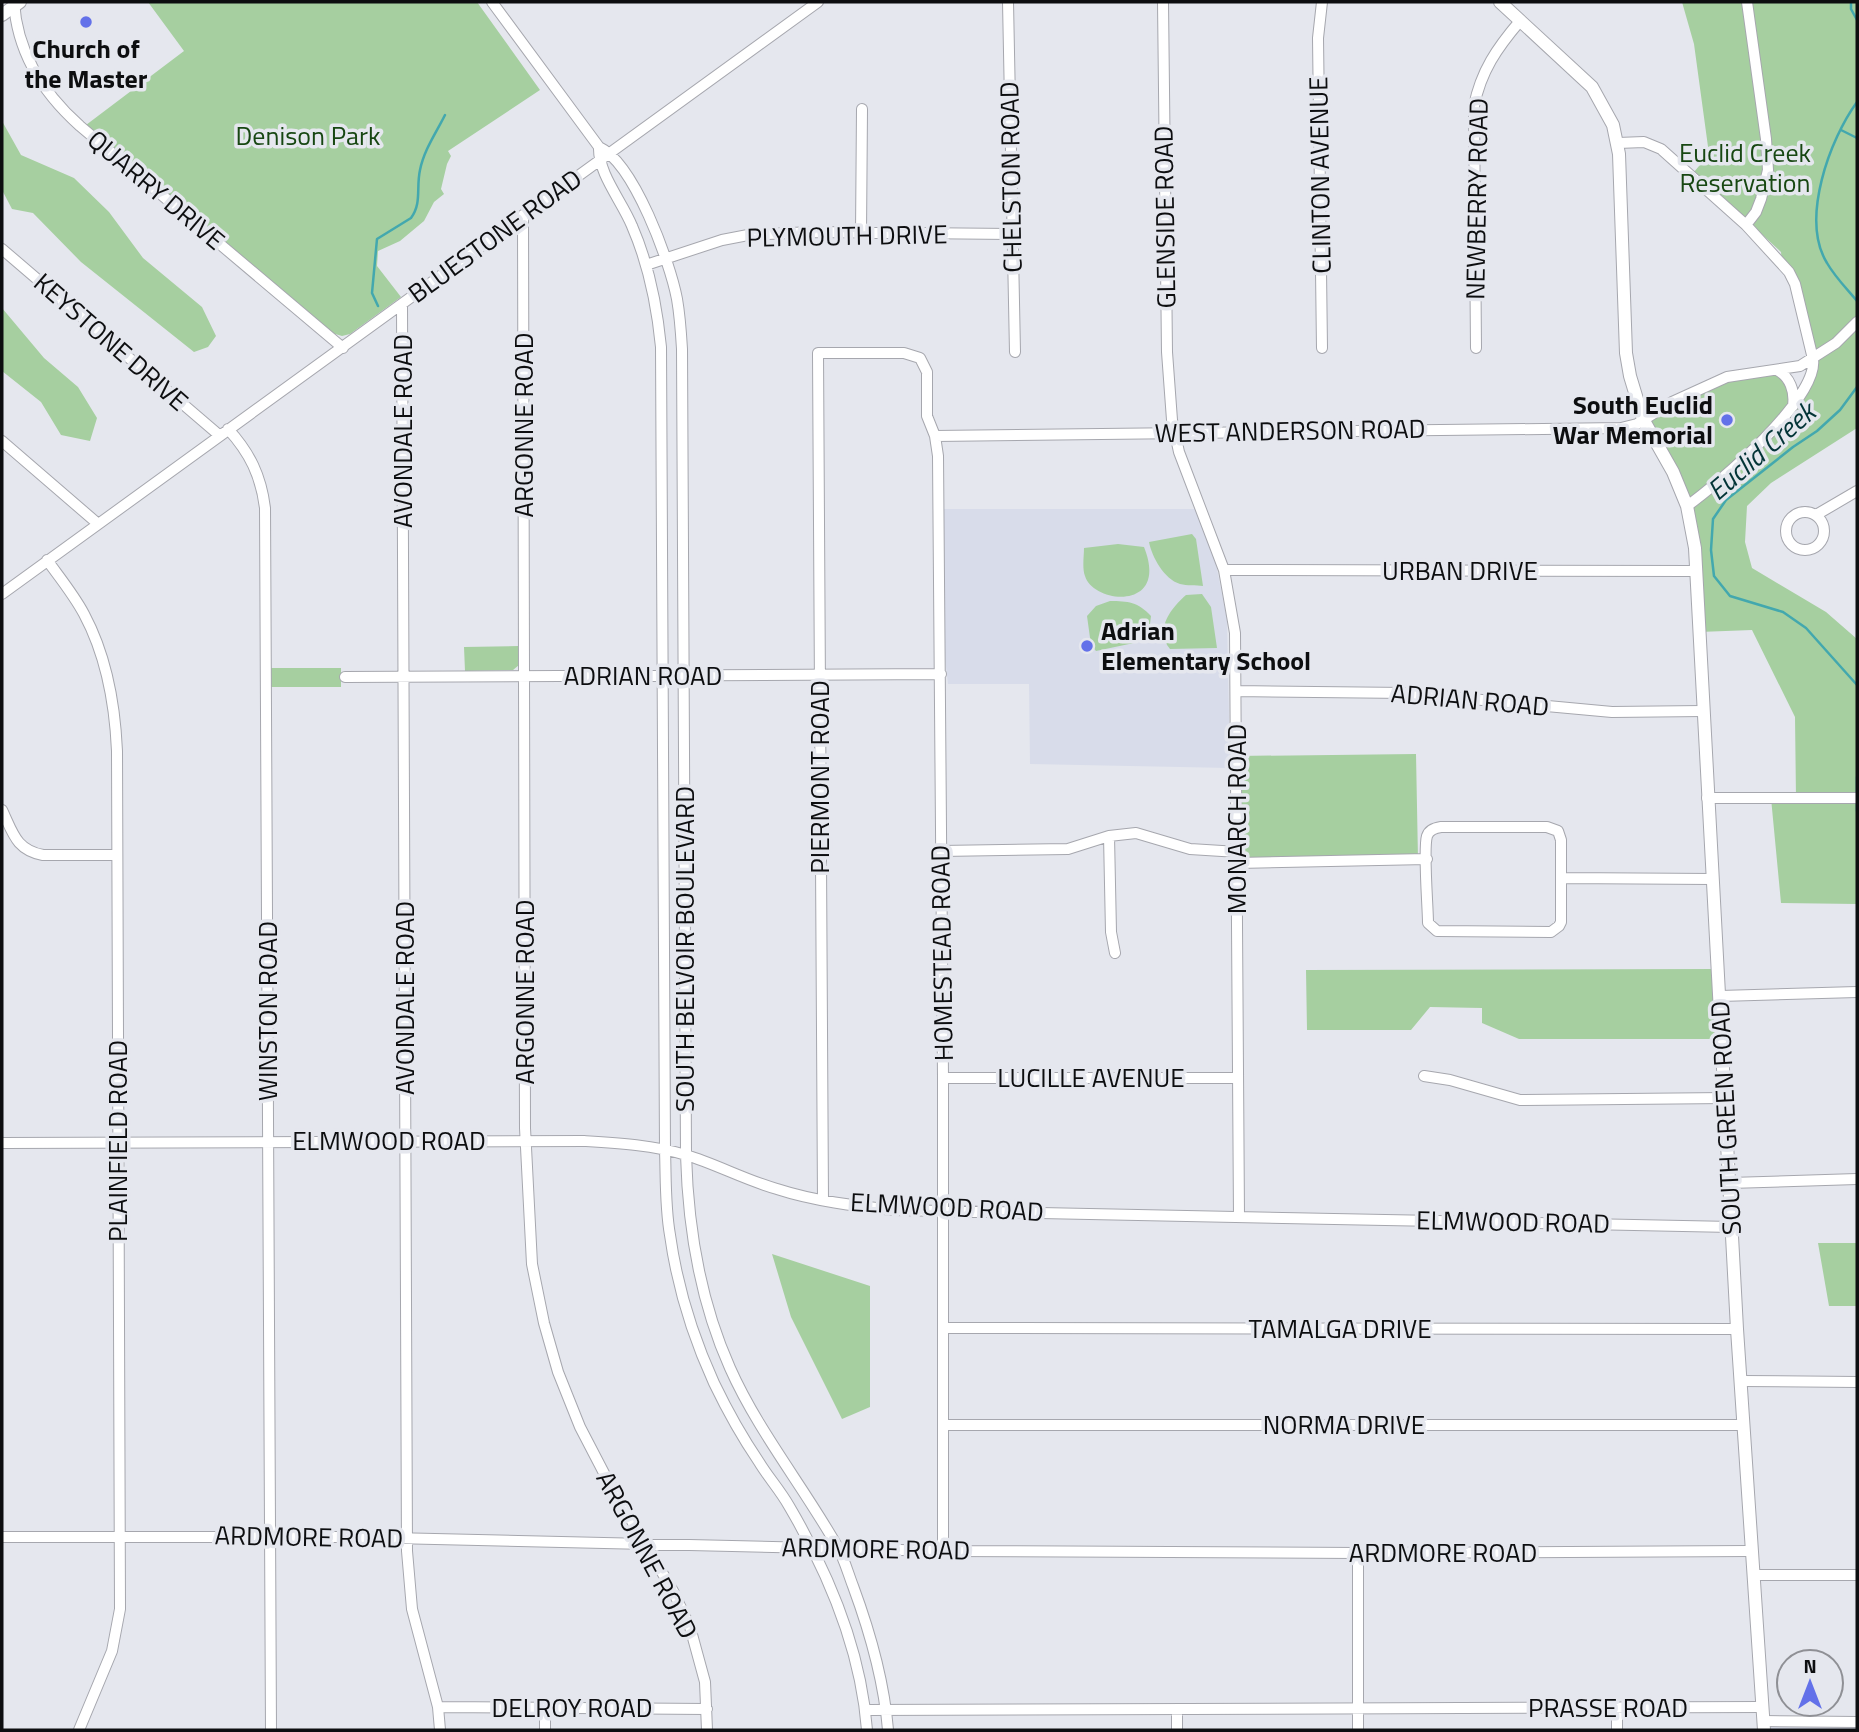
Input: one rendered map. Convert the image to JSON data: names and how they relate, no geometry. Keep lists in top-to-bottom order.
{
  "streets": {
    "main road": ["SOUTH GREEN ROAD"],
    "street": [
      "CLINTON AVENUE",
      "CHELSTON ROAD",
      "QUARRY DRIVE",
      "NEWBERRY ROAD",
      "GLENSIDE ROAD",
      "BLUESTONE ROAD",
      "PLYMOUTH DRIVE",
      "KEYSTONE DRIVE",
      "ARGONNE ROAD",
      "AVONDALE ROAD",
      "WEST ANDERSON ROAD",
      "URBAN DRIVE",
      "ADRIAN ROAD",
      "PIERMONT ROAD",
      "MONARCH ROAD",
      "SOUTH BELVOIR BOULEVARD",
      "HOMESTEAD ROAD",
      "WINSTON ROAD",
      "LUCILLE AVENUE",
      "PLAINFIELD ROAD",
      "ELMWOOD ROAD",
      "TAMALGA DRIVE",
      "NORMA DRIVE",
      "ARDMORE ROAD",
      "DELROY ROAD",
      "PRASSE ROAD"
    ]
  },
  "crossings": [
    ["CHELSTON ROAD", "PLYMOUTH DRIVE"],
    ["QUARRY DRIVE", "BLUESTONE ROAD"],
    ["GLENSIDE ROAD", "WEST ANDERSON ROAD"],
    ["GLENSIDE ROAD", "MONARCH ROAD"],
    ["BLUESTONE ROAD", "KEYSTONE DRIVE"],
    ["BLUESTONE ROAD", "ARGONNE ROAD"],
    ["BLUESTONE ROAD", "AVONDALE ROAD"],
    ["BLUESTONE ROAD", "SOUTH BELVOIR BOULEVARD"],
    ["BLUESTONE ROAD", "WINSTON ROAD"],
    ["BLUESTONE ROAD", "PLAINFIELD ROAD"],
    ["PLYMOUTH DRIVE", "SOUTH BELVOIR BOULEVARD"],
    ["KEYSTONE DRIVE", "WINSTON ROAD"],
    ["ARGONNE ROAD", "ADRIAN ROAD"],
    ["ARGONNE ROAD", "ELMWOOD ROAD"],
    ["ARGONNE ROAD", "ARDMORE ROAD"],
    ["ARGONNE ROAD", "DELROY ROAD"],
    ["AVONDALE ROAD", "ADRIAN ROAD"],
    ["AVONDALE ROAD", "ELMWOOD ROAD"],
    ["AVONDALE ROAD", "ARDMORE ROAD"],
    ["AVONDALE ROAD", "DELROY ROAD"],
    ["WEST ANDERSON ROAD", "MONARCH ROAD"],
    ["WEST ANDERSON ROAD", "HOMESTEAD ROAD"],
    ["WEST ANDERSON ROAD", "SOUTH GREEN ROAD"],
    ["URBAN DRIVE", "MONARCH ROAD"],
    ["URBAN DRIVE", "SOUTH GREEN ROAD"],
    ["ADRIAN ROAD", "PIERMONT ROAD"],
    ["ADRIAN ROAD", "MONARCH ROAD"],
    ["ADRIAN ROAD", "SOUTH BELVOIR BOULEVARD"],
    ["ADRIAN ROAD", "HOMESTEAD ROAD"],
    ["ADRIAN ROAD", "SOUTH GREEN ROAD"],
    ["PIERMONT ROAD", "HOMESTEAD ROAD"],
    ["PIERMONT ROAD", "ELMWOOD ROAD"],
    ["MONARCH ROAD", "LUCILLE AVENUE"],
    ["MONARCH ROAD", "ELMWOOD ROAD"],
    ["SOUTH BELVOIR BOULEVARD", "ELMWOOD ROAD"],
    ["SOUTH BELVOIR BOULEVARD", "ARDMORE ROAD"],
    ["SOUTH BELVOIR BOULEVARD", "PRASSE ROAD"],
    ["HOMESTEAD ROAD", "LUCILLE AVENUE"],
    ["HOMESTEAD ROAD", "ELMWOOD ROAD"],
    ["HOMESTEAD ROAD", "TAMALGA DRIVE"],
    ["HOMESTEAD ROAD", "NORMA DRIVE"],
    ["HOMESTEAD ROAD", "ARDMORE ROAD"],
    ["WINSTON ROAD", "ELMWOOD ROAD"],
    ["WINSTON ROAD", "ARDMORE ROAD"],
    ["SOUTH GREEN ROAD", "ELMWOOD ROAD"],
    ["SOUTH GREEN ROAD", "TAMALGA DRIVE"],
    ["SOUTH GREEN ROAD", "NORMA DRIVE"],
    ["SOUTH GREEN ROAD", "ARDMORE ROAD"],
    ["SOUTH GREEN ROAD", "PRASSE ROAD"],
    ["PLAINFIELD ROAD", "ELMWOOD ROAD"],
    ["PLAINFIELD ROAD", "ARDMORE ROAD"]
  ],
  "water": ["Euclid Creek"],
  "parks": ["Denison Park", "Euclid Creek Reservation"],
  "places": ["Church of the Master", "South Euclid War Memorial", "Adrian Elementary School"],
  "north": "top"
}
